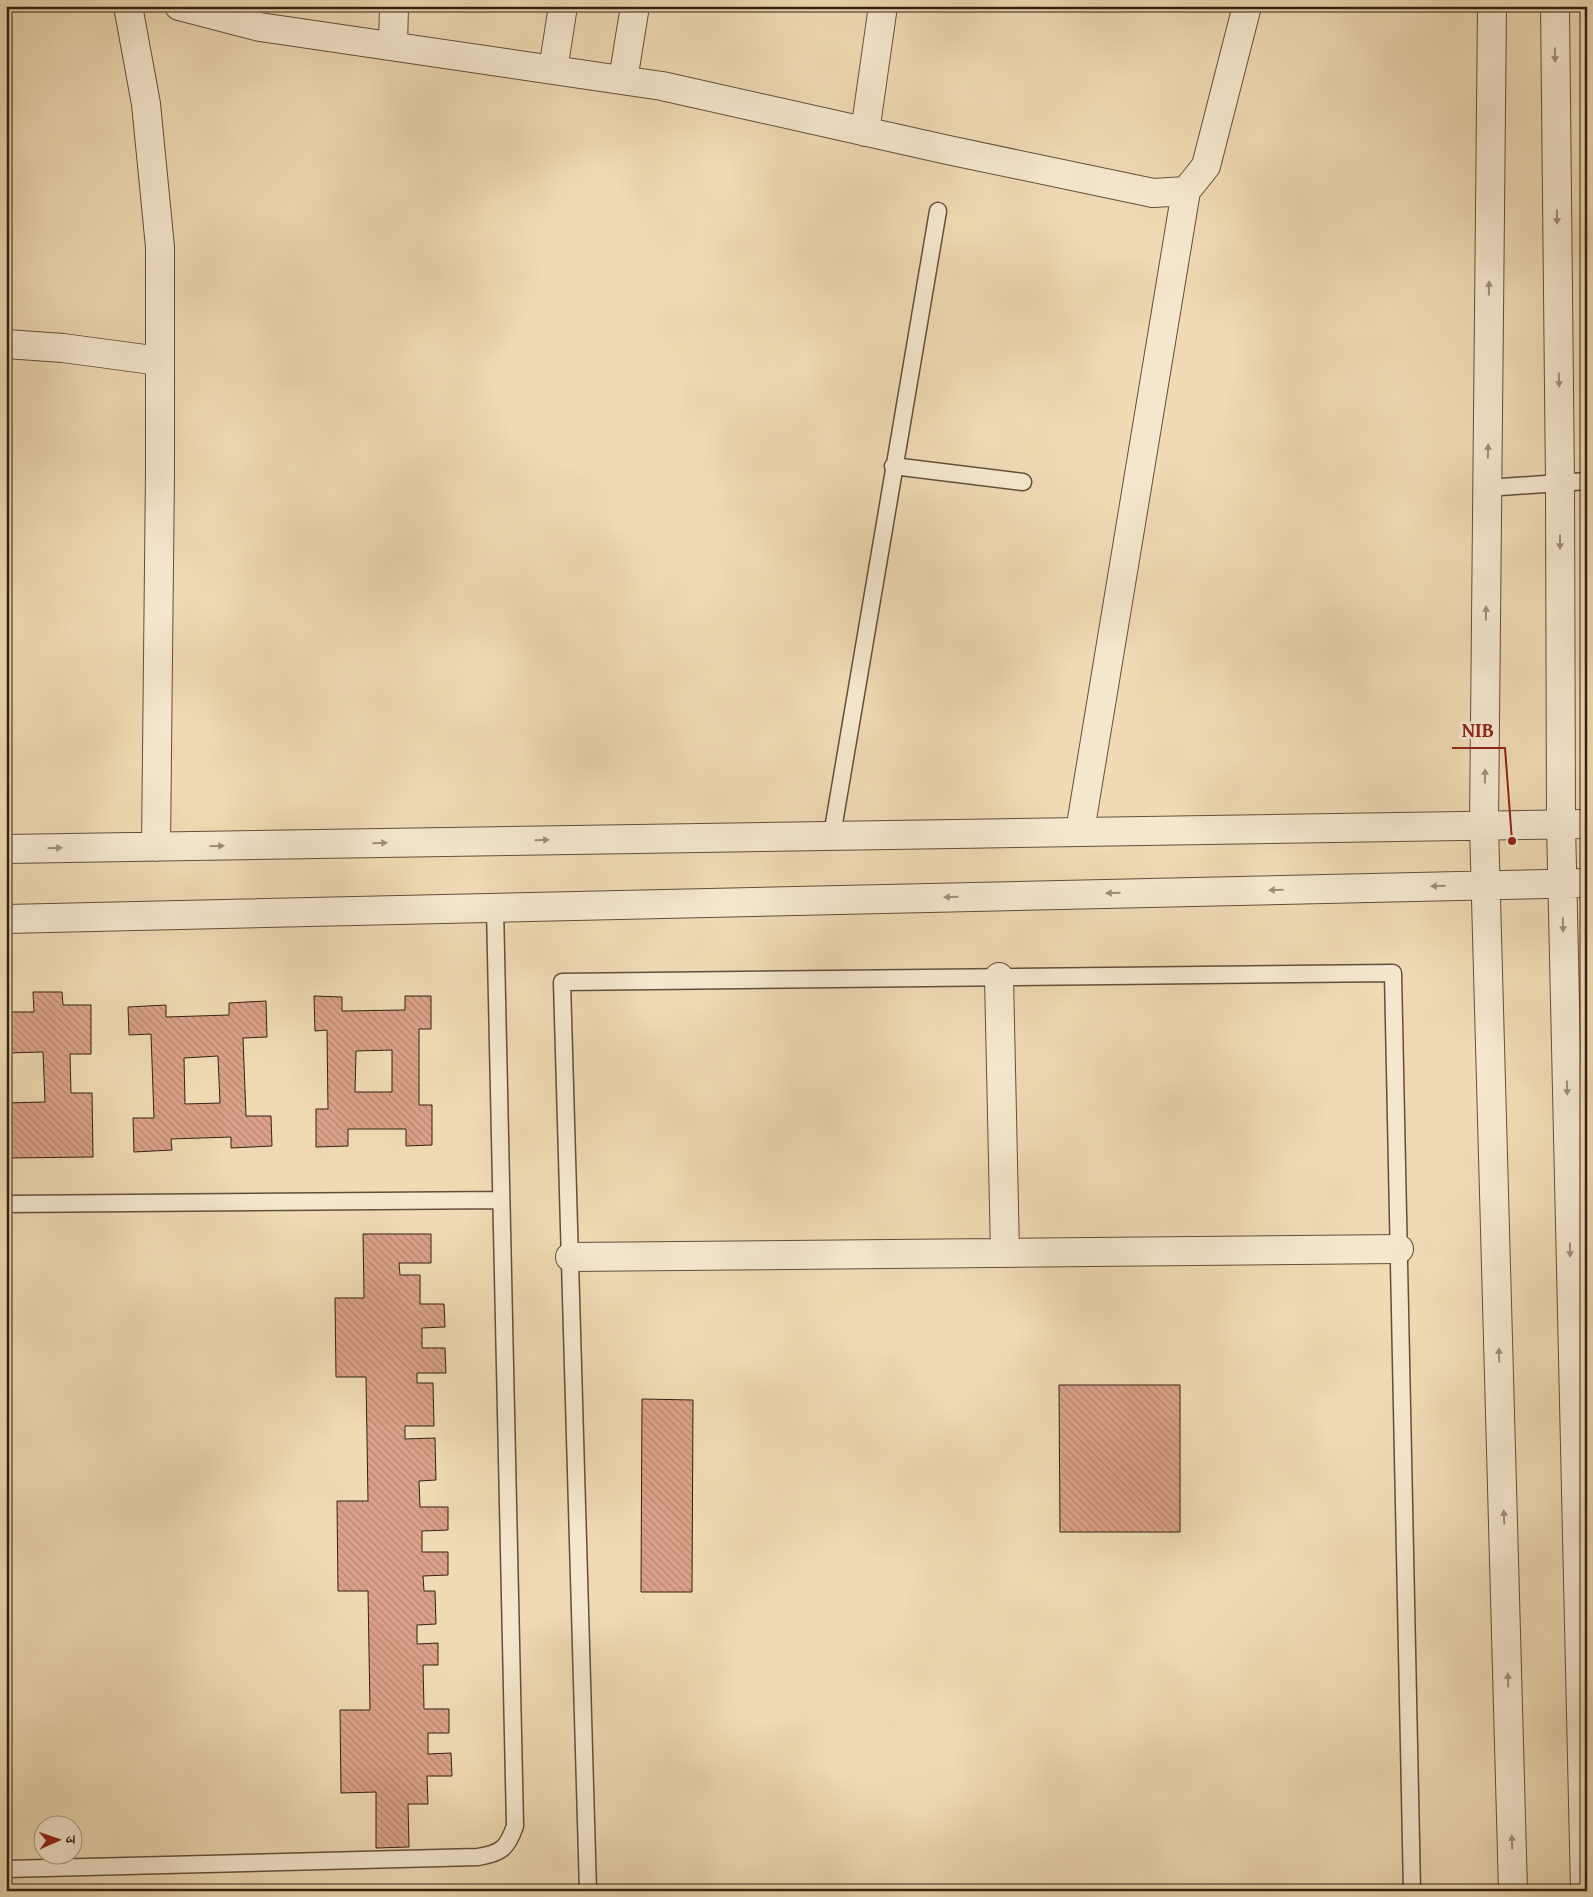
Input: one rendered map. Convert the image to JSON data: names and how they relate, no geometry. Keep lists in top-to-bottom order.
{
  "places": ["NIB"],
  "north": "right"
}
